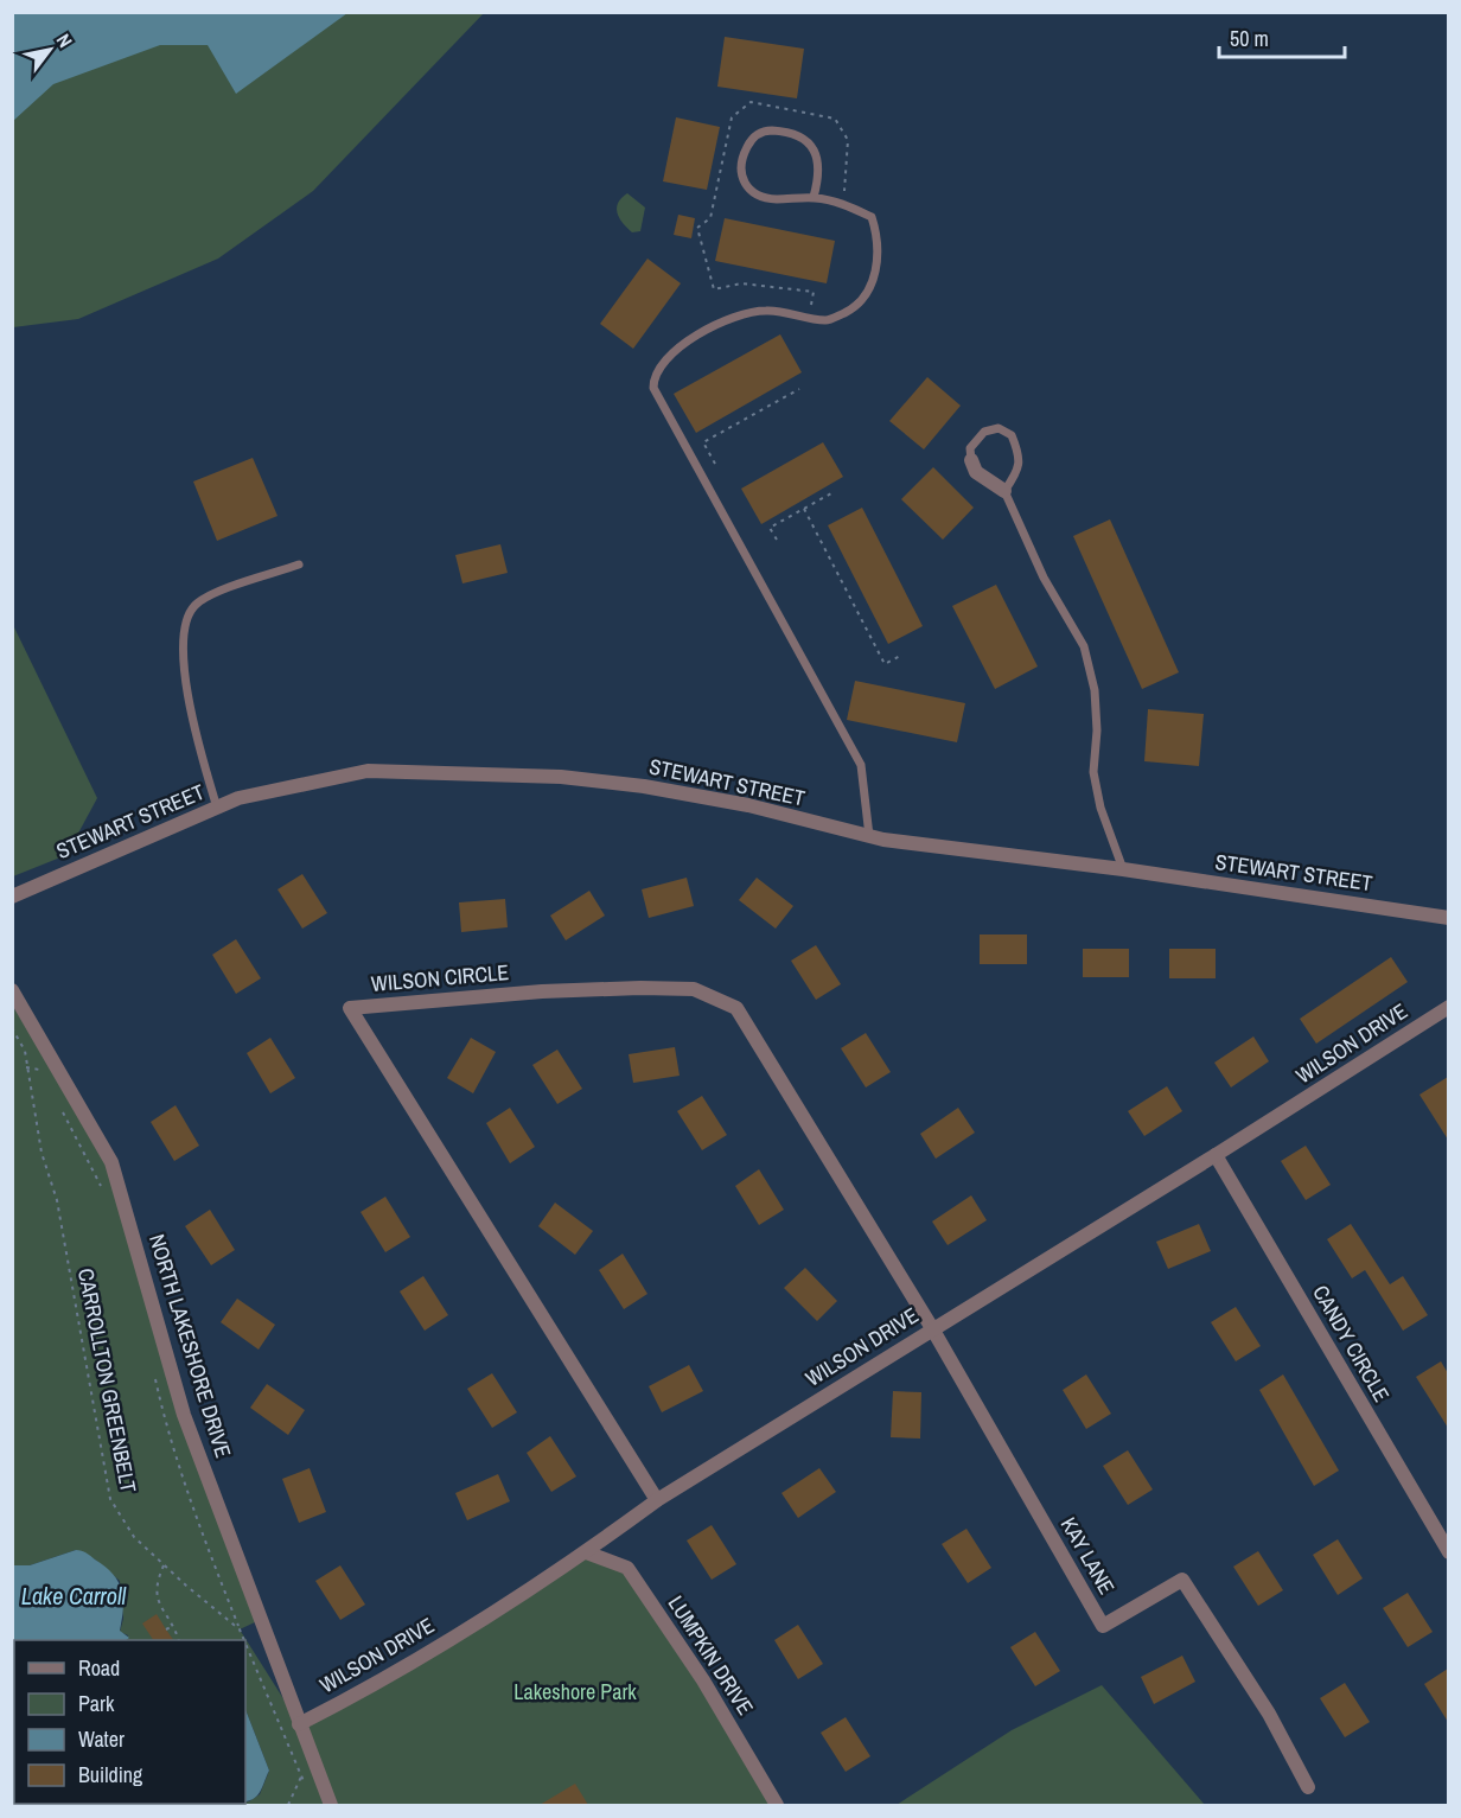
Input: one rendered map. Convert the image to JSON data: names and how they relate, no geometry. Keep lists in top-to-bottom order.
{
  "streets": {
    "street": [
      "STEWART STREET",
      "WILSON CIRCLE",
      "WILSON DRIVE",
      "CANDY CIRCLE",
      "NORTH LAKESHORE DRIVE",
      "KAY LANE",
      "LUMPKIN DRIVE"
    ],
    "path": ["CARROLLTON GREENBELT"]
  },
  "crossings": [
    ["WILSON CIRCLE", "WILSON DRIVE"],
    ["WILSON CIRCLE", "KAY LANE"],
    ["WILSON DRIVE", "CANDY CIRCLE"],
    ["WILSON DRIVE", "NORTH LAKESHORE DRIVE"],
    ["WILSON DRIVE", "KAY LANE"],
    ["WILSON DRIVE", "LUMPKIN DRIVE"]
  ],
  "water": ["Lake Carroll"],
  "parks": ["Lakeshore Park"],
  "legend": [
    "Road",
    "Park",
    "Water",
    "Building"
  ],
  "scale_bar": "50 m",
  "north": "top right"
}
